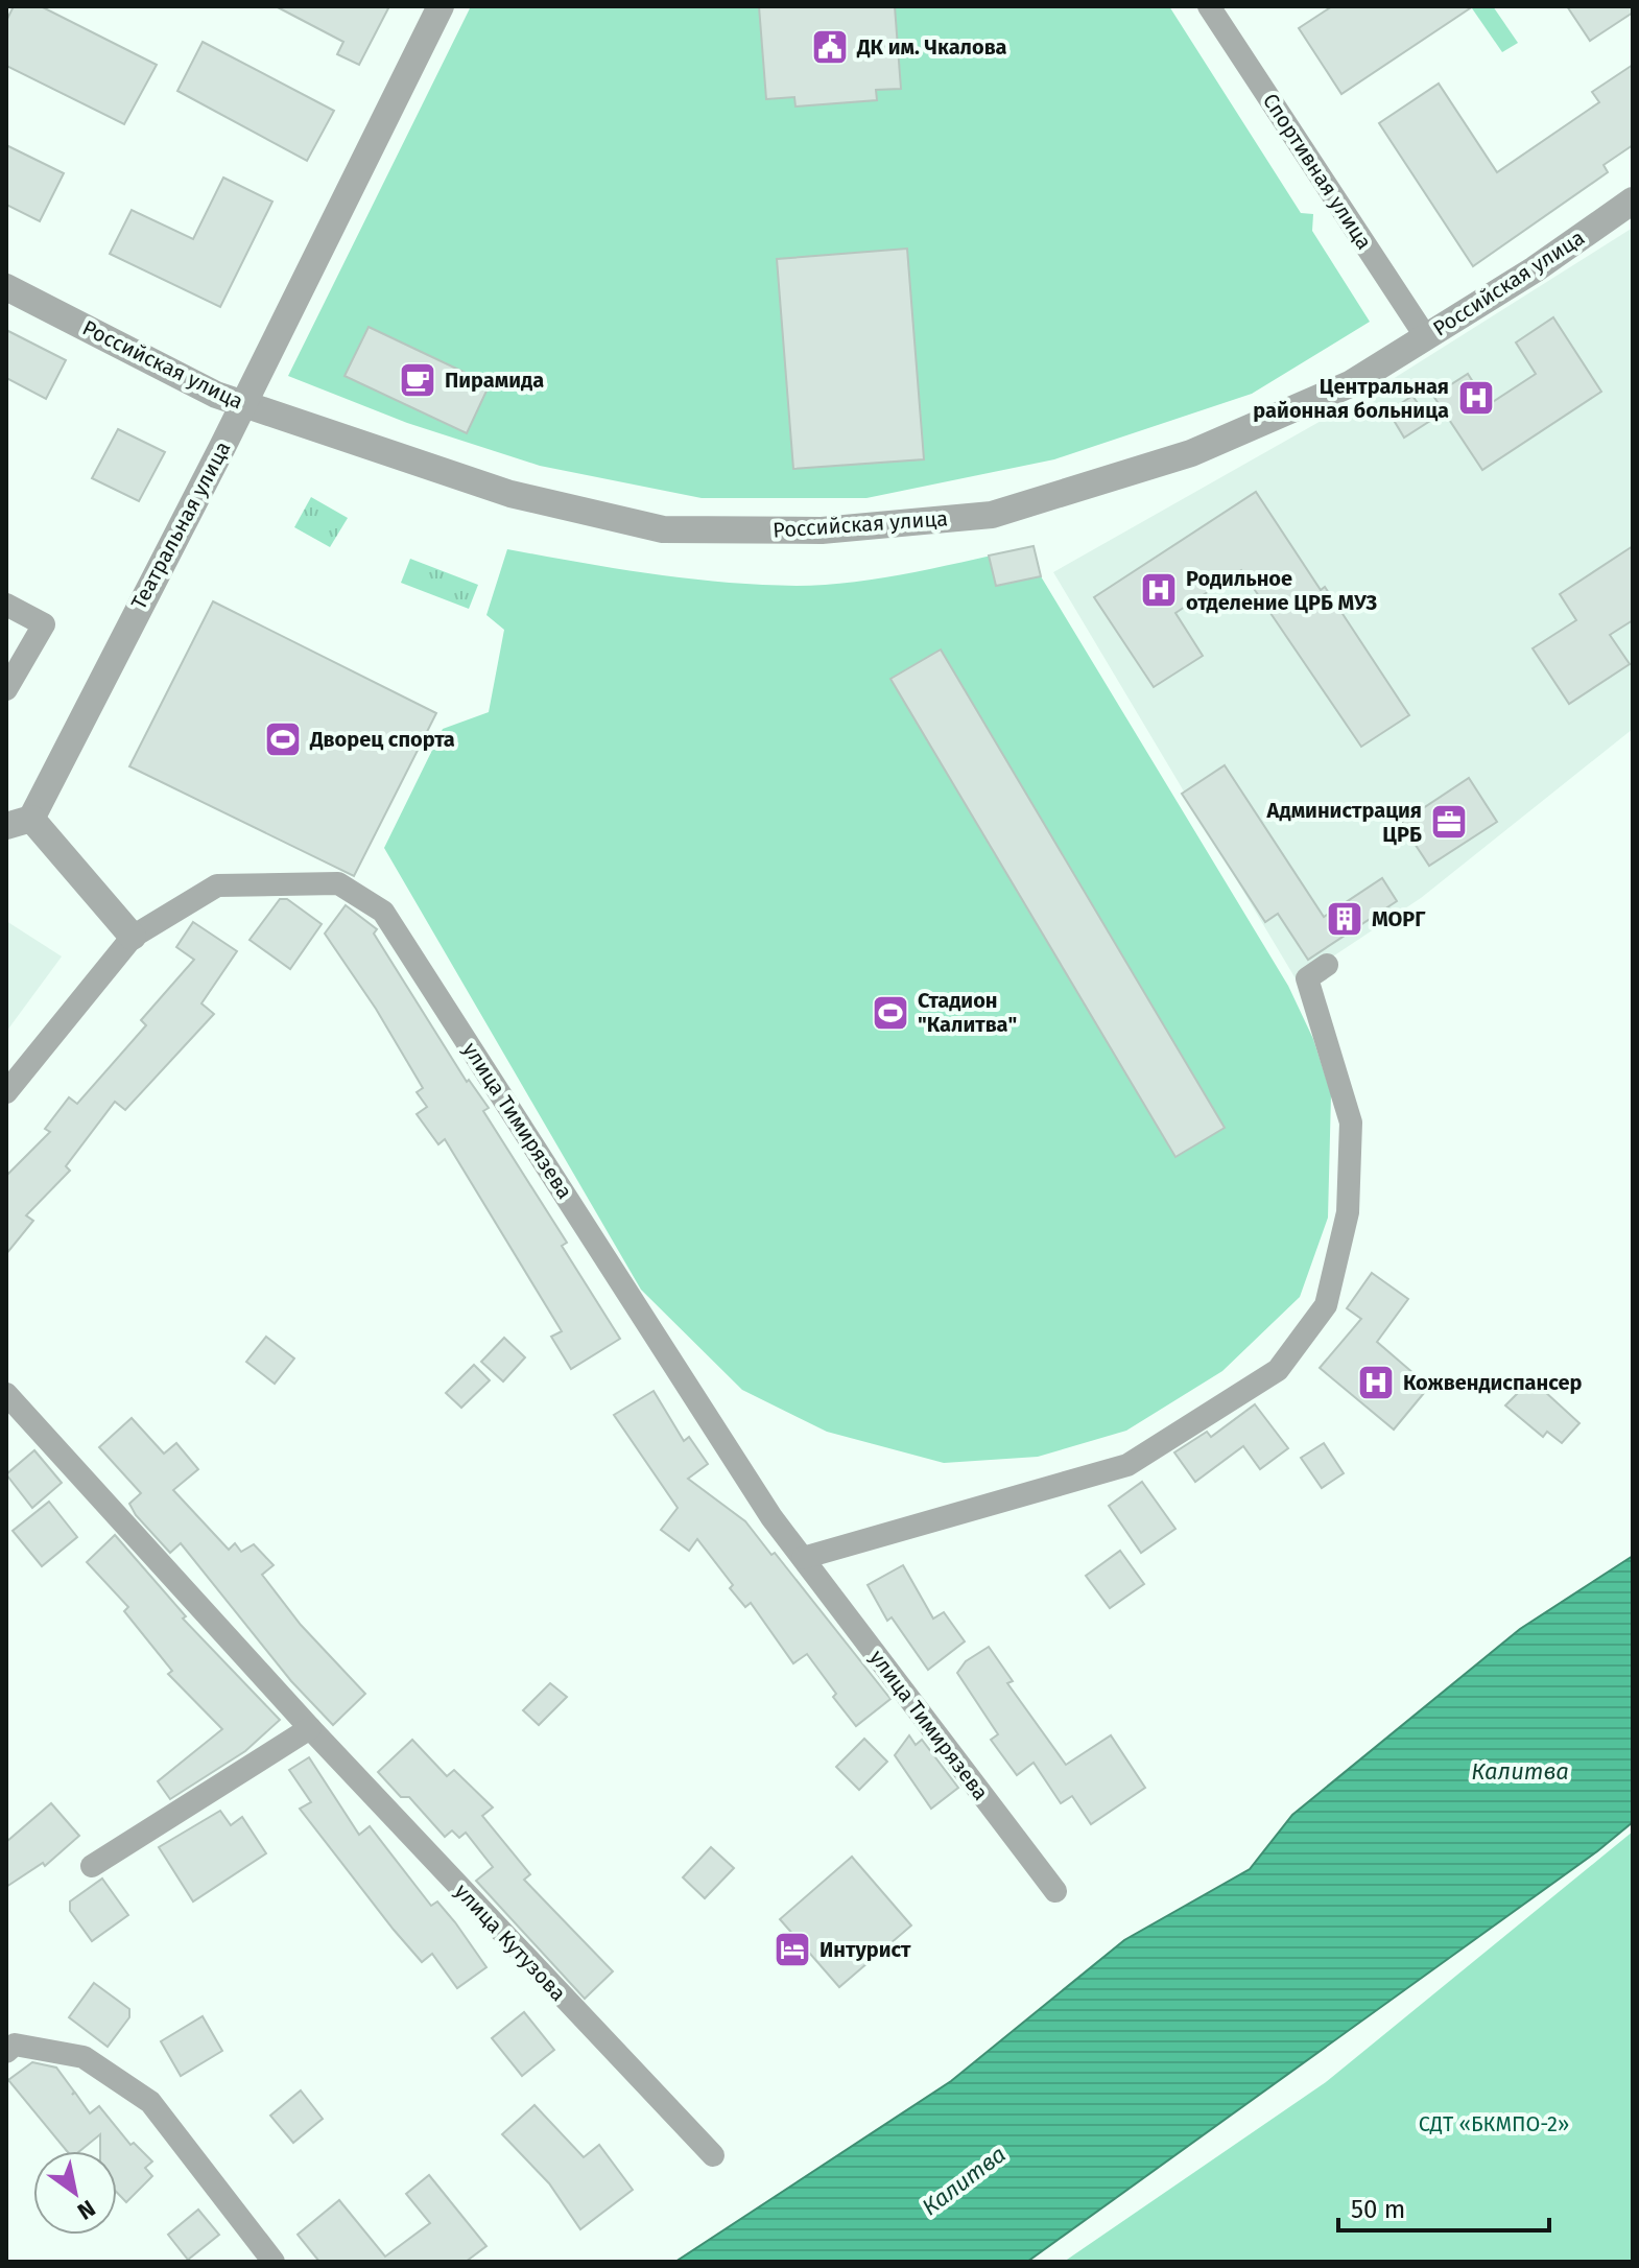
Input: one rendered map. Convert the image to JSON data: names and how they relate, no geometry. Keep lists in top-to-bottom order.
{
  "streets": {
    "street": [
      "Спортивная улица",
      "Российская улица",
      "Театральная улица",
      "улица Тимирязева",
      "улица Кутузова"
    ]
  },
  "crossings": [
    ["Спортивная улица", "Российская улица"],
    ["Российская улица", "Театральная улица"]
  ],
  "water": ["Калитва"],
  "parks": ["СДТ «БКМПО-2»"],
  "places": {
    "public building": ["ДК им. Чкалова"],
    "cafe": ["Пирамида"],
    "hospital": ["Центральная районная больница", "Родильное отделение ЦРБ МУЗ", "Кожвендиспансер"],
    "sports": ["Дворец спорта", "Стадион \"Калитва\""],
    "office": ["Администрация ЦРБ"],
    "building": ["МОРГ"],
    "hotel": ["Интурист"]
  },
  "scale_bar": "50 m",
  "north": "bottom right"
}
